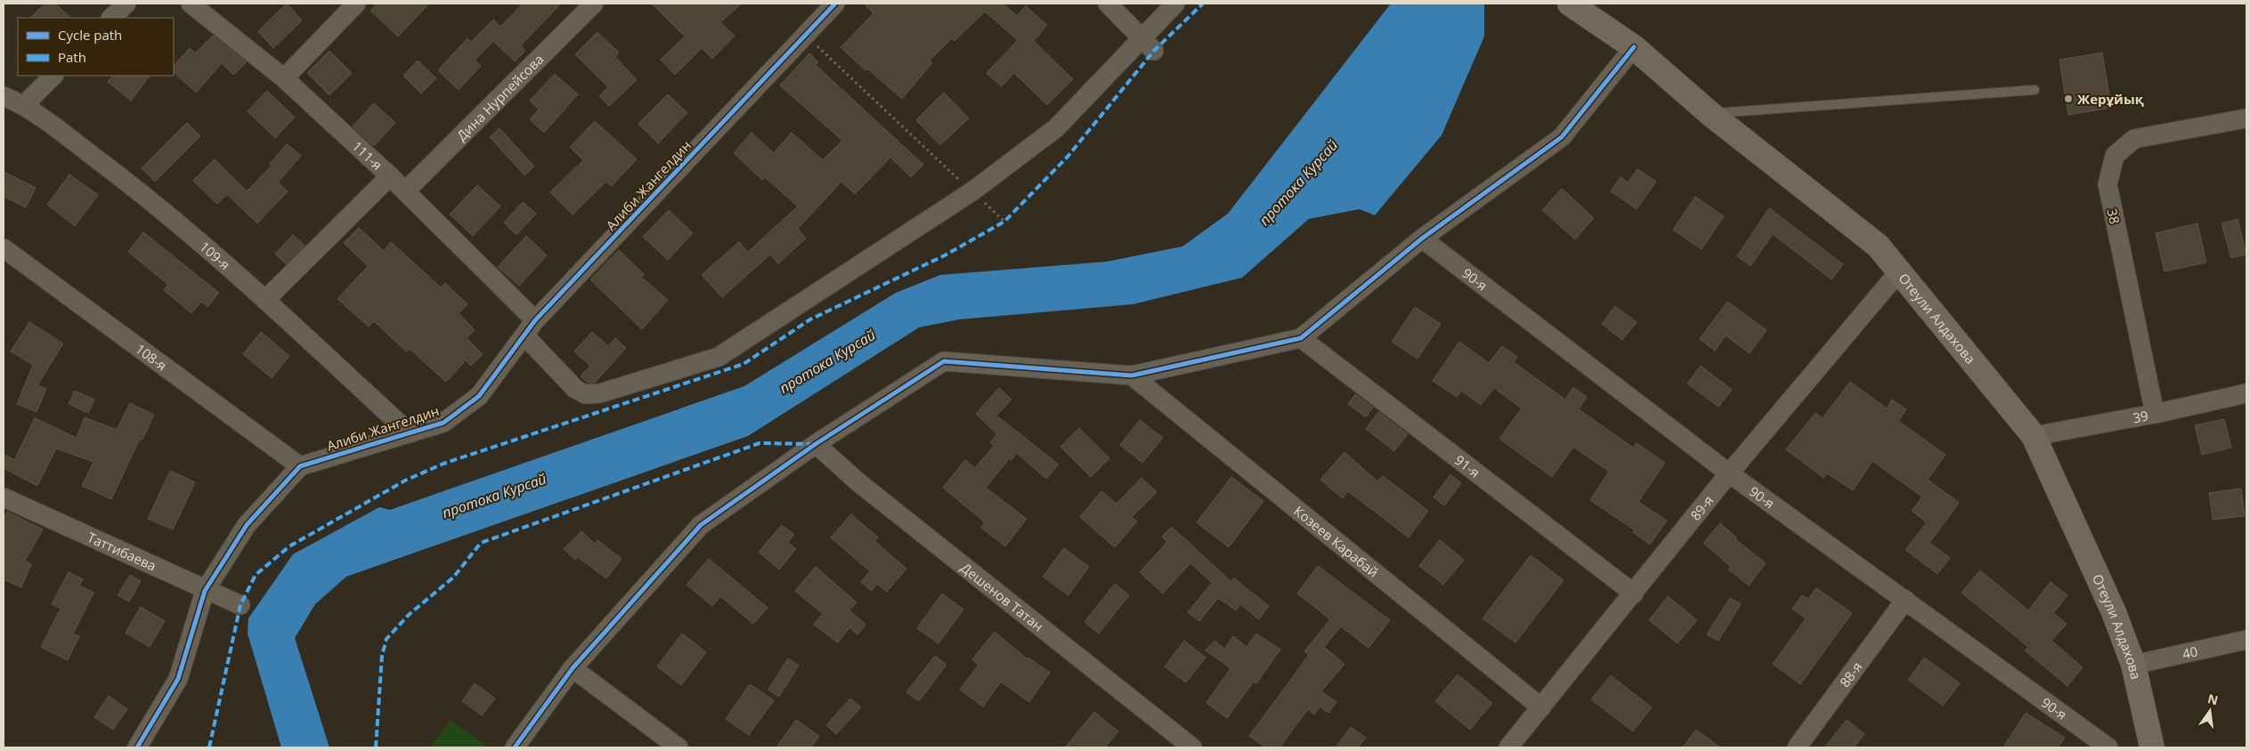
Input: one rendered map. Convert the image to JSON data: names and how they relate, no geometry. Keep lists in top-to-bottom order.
{
  "streets": {
    "highway": ["Отеули Алдахова"],
    "street": [
      "Дина Нурпейсова",
      "111-я",
      "Алиби Жангелдин",
      "38",
      "109-я",
      "90-я",
      "108-я",
      "39",
      "91-я",
      "89-я",
      "Козеев Карабай",
      "Таттибаева",
      "Дешенов Татан",
      "40",
      "88-я"
    ]
  },
  "crossings": [
    ["Дина Нурпейсова", "111-я"],
    ["111-я", "Алиби Жангелдин"],
    ["Алиби Жангелдин", "109-я"],
    ["Алиби Жангелдин", "108-я"],
    ["38", "39"],
    ["90-я", "89-я"],
    ["90-я", "88-я"],
    ["Отеули Алдахова", "39"],
    ["Отеули Алдахова", "89-я"],
    ["Отеули Алдахова", "40"],
    ["91-я", "89-я"],
    ["89-я", "Козеев Карабай"]
  ],
  "water": ["протока Курсай"],
  "places": ["Жерұйық"],
  "legend": ["Cycle path", "Path"],
  "north": "top"
}
